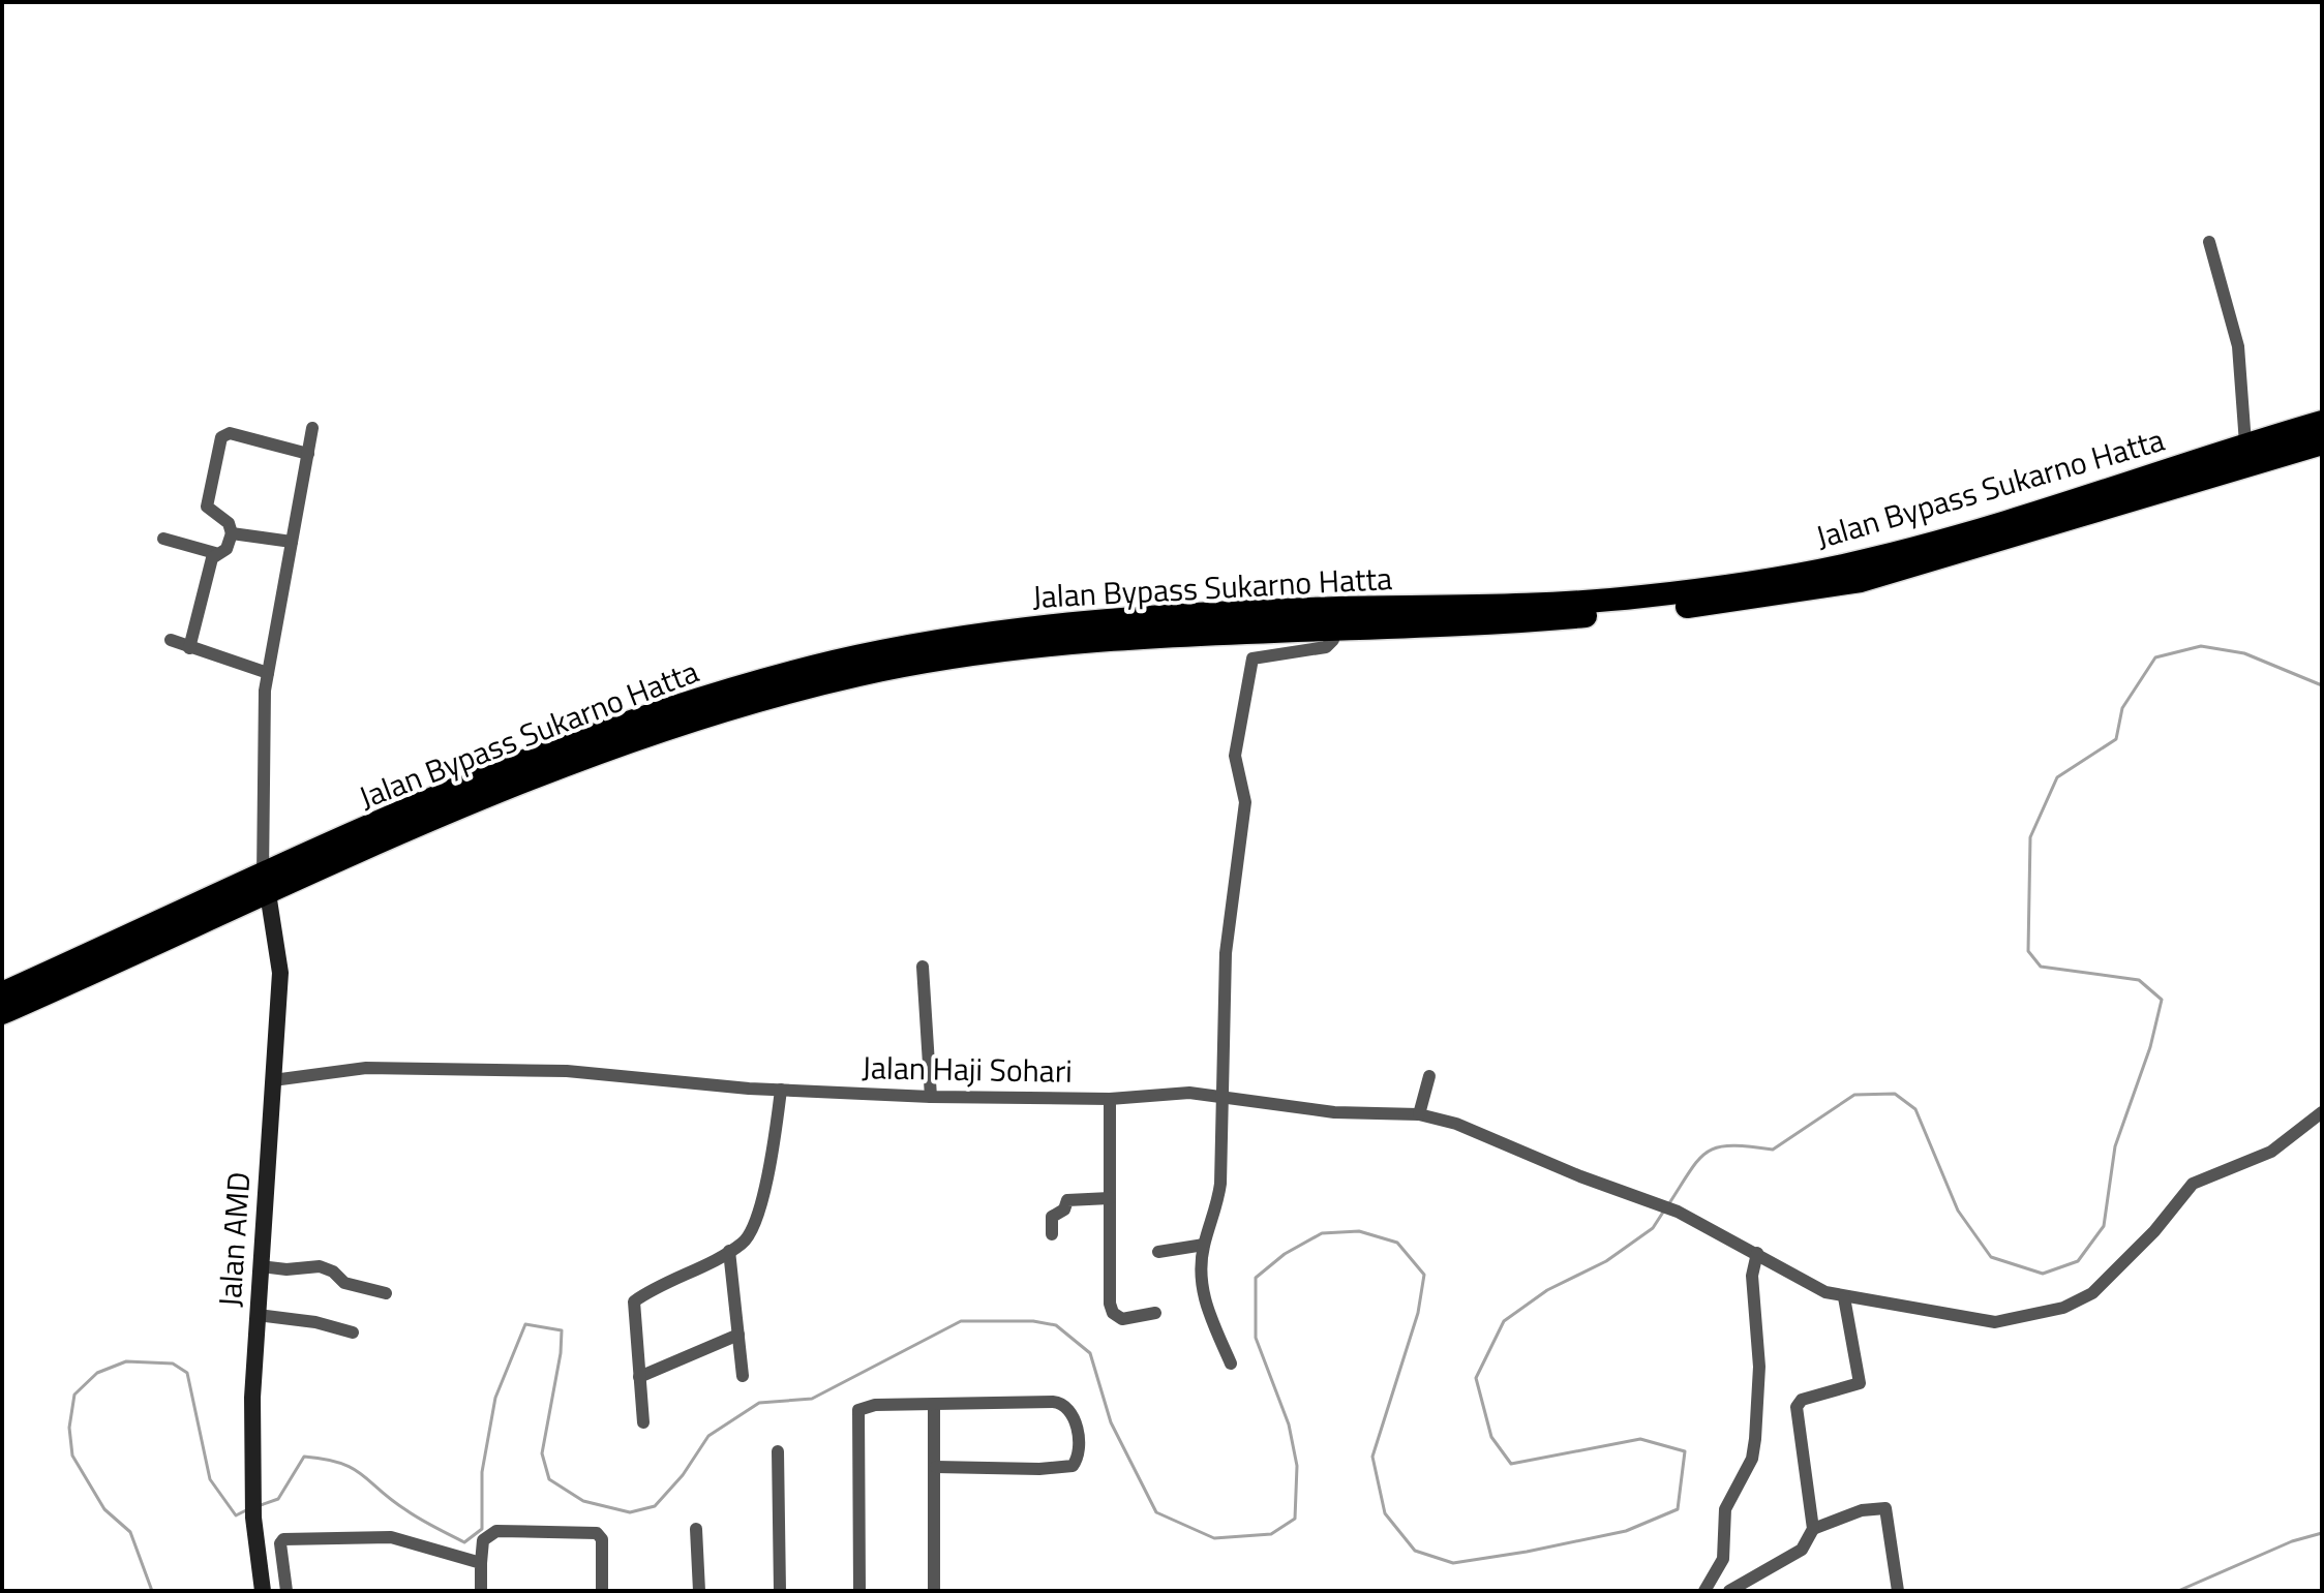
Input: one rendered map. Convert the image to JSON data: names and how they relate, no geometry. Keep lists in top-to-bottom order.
{
  "streets": {
    "highway": ["Jalan Bypass Sukarno Hatta"],
    "street": ["Jalan Haji Sohari", "Jalan AMD"]
  },
  "crossings": [
    ["Jalan Bypass Sukarno Hatta", "Jalan AMD"],
    ["Jalan Haji Sohari", "Jalan AMD"]
  ]
}
